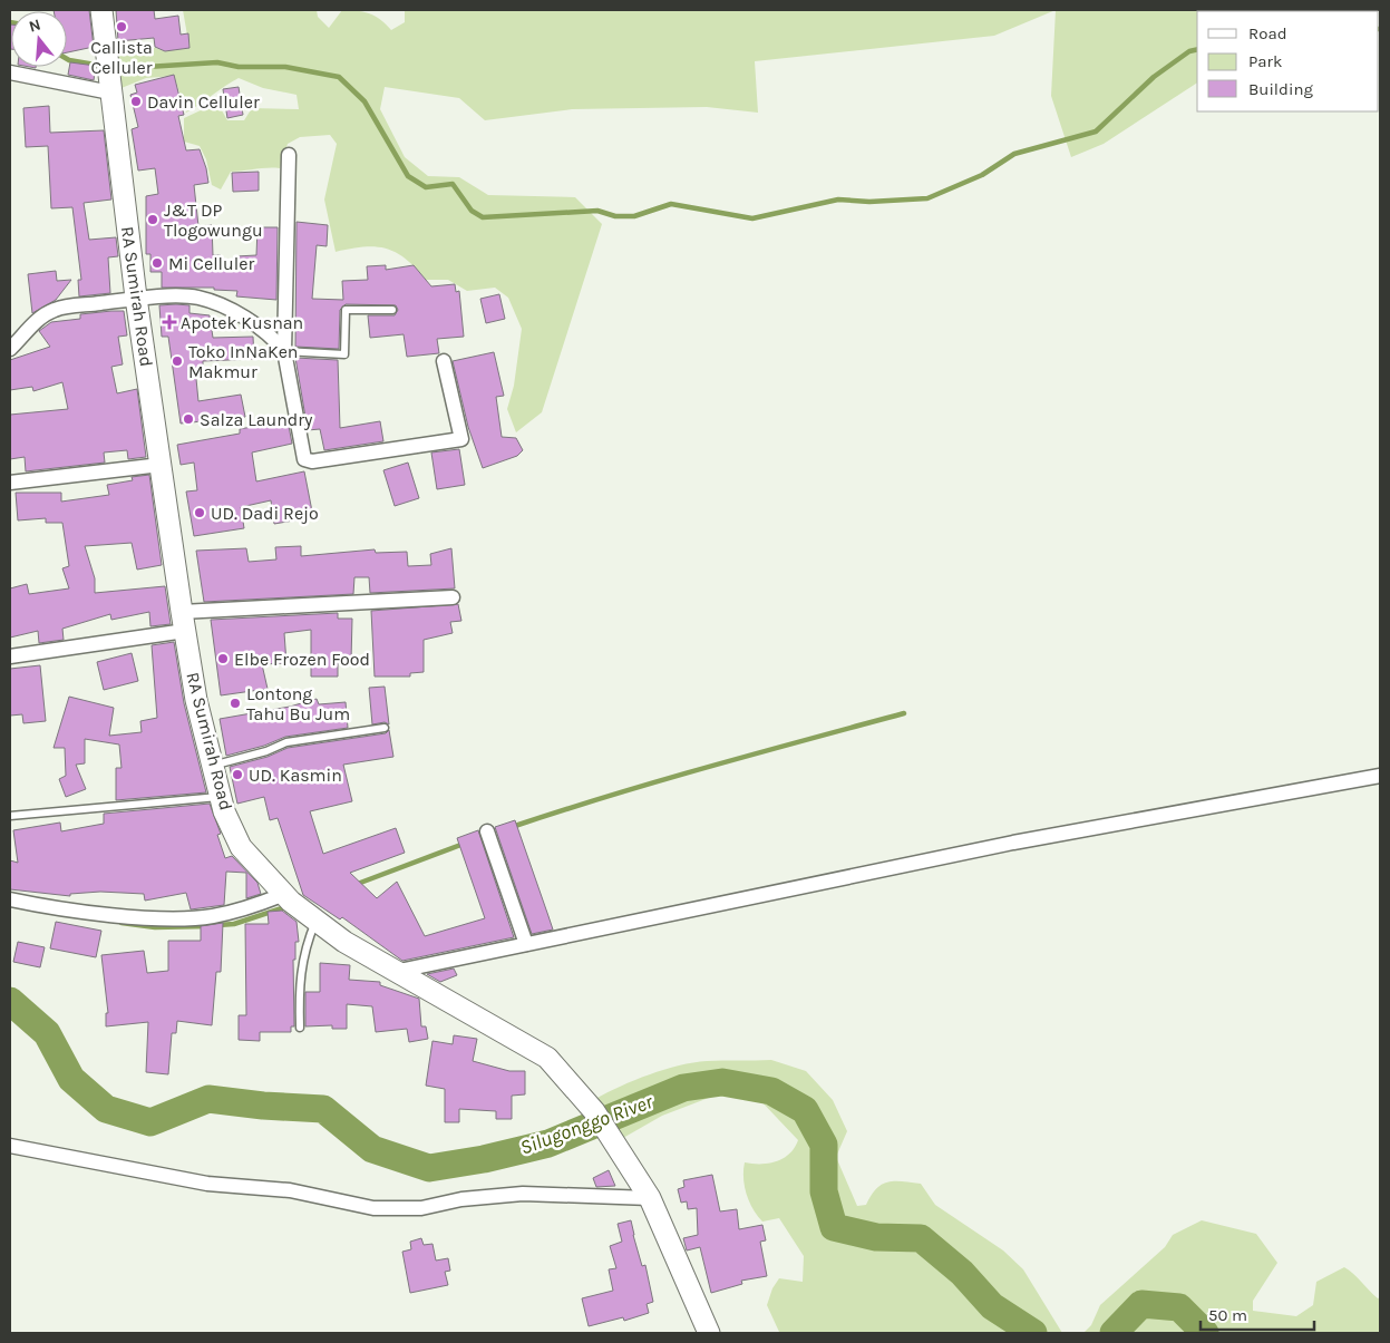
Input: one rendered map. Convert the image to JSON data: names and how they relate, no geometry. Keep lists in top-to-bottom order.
{
  "streets": {
    "main road": ["RA Sumirah Road"]
  },
  "water": ["Silugonggo River"],
  "places": {
    "other": [
      "Callista Celluler",
      "Davin Celluler",
      "J&T DP Tlogowungu",
      "Mi Celluler",
      "Toko InNaKen Makmur",
      "Salza Laundry",
      "UD. Dadi Rejo",
      "Elbe Frozen Food",
      "Lontong Tahu Bu Jum",
      "UD. Kasmin"
    ],
    "health": ["Apotek Kusnan"]
  },
  "legend": ["Road", "Park", "Building"],
  "scale_bar": "50 m",
  "north": "top"
}
